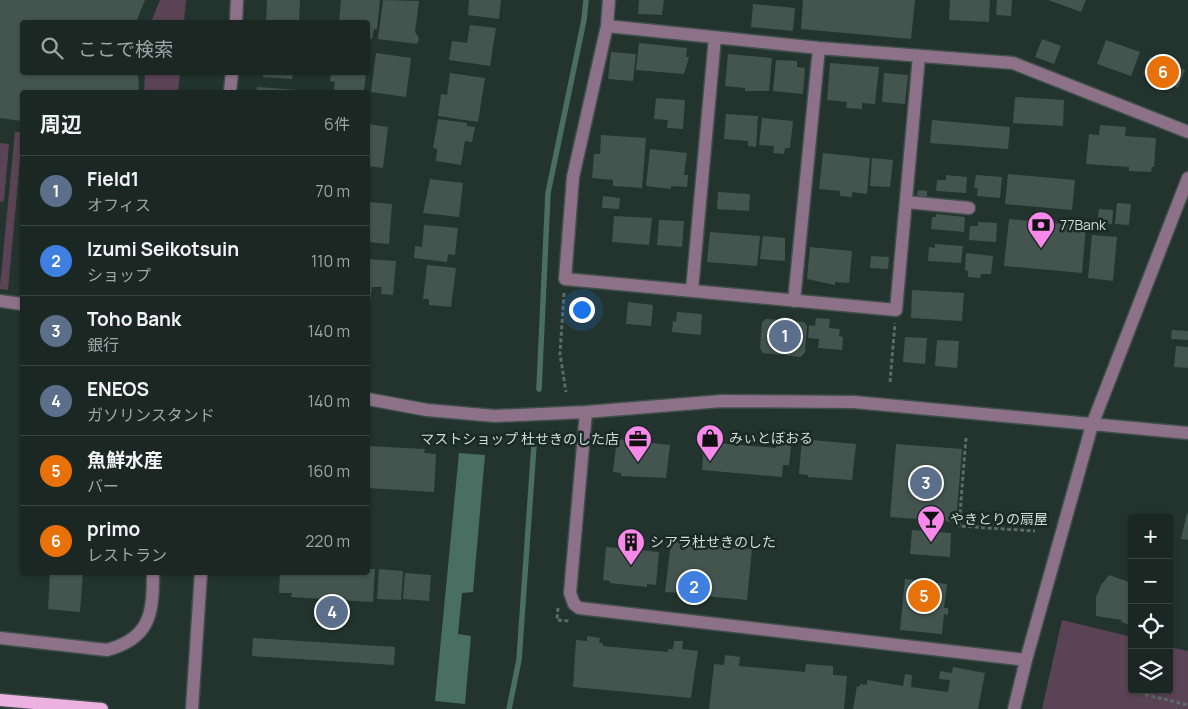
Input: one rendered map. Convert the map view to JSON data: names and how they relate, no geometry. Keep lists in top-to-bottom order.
{
  "places": {
    "bank": ["77Bank"],
    "shop": ["みぃとぼおる"],
    "office": ["マストショップ 杜せきのした店"],
    "bar": ["やきとりの扇屋"],
    "building": ["シアラ杜せきのした"]
  },
  "page": {
    "search": "ここで検索",
    "pins": [
      "6",
      "1",
      "3",
      "2",
      "5",
      "4"
    ],
    "heading": ["周辺", "6件"],
    "list": [
      {
        "mark": "1",
        "name": "Field1",
        "note": "オフィス",
        "value": "70 m"
      },
      {
        "mark": "2",
        "name": "Izumi Seikotsuin",
        "note": "ショップ",
        "value": "110 m"
      },
      {
        "mark": "3",
        "name": "Toho Bank",
        "note": "銀行",
        "value": "140 m"
      },
      {
        "mark": "4",
        "name": "ENEOS",
        "note": "ガソリンスタンド",
        "value": "140 m"
      },
      {
        "mark": "5",
        "name": "魚鮮水産",
        "note": "バー",
        "value": "160 m"
      },
      {
        "mark": "6",
        "name": "primo",
        "note": "レストラン",
        "value": "220 m"
      }
    ],
    "map_buttons": ["+", "−"]
  }
}
